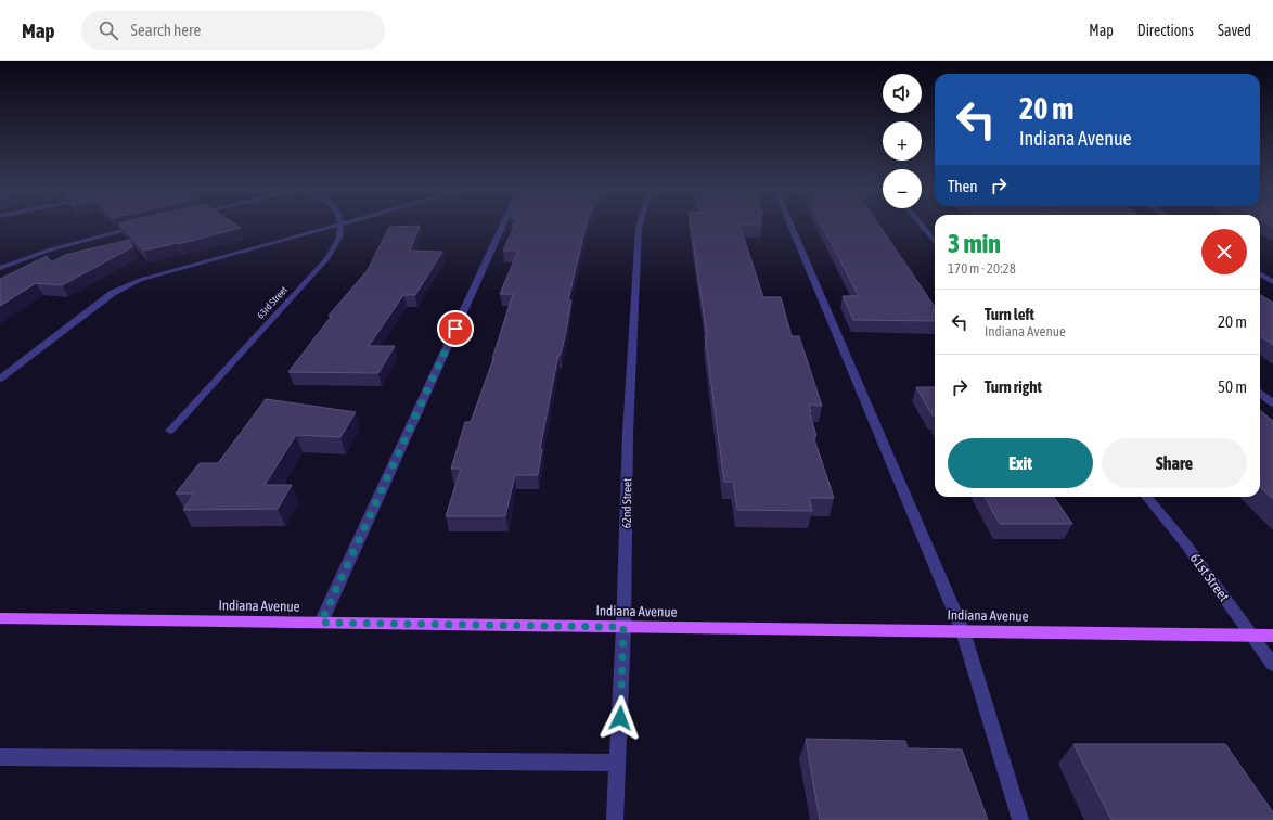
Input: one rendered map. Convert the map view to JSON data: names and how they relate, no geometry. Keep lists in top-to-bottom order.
{
  "streets": {
    "main road": ["Indiana Avenue"],
    "street": ["63rd Street", "62nd Street", "61st Street"]
  },
  "crossings": [
    ["62nd Street", "Indiana Avenue"],
    ["61st Street", "Indiana Avenue"]
  ],
  "page": {
    "header": "Map",
    "search": "Search here",
    "nav": ["Map", "Directions", "Saved"],
    "map_buttons": ["+", "−"],
    "turn": ["20 m", "Indiana Avenue"],
    "then": "Then",
    "heading": ["3 min", "170 m · 20:28"],
    "list": [
      {
        "name": "Turn left",
        "note": "Indiana Avenue",
        "value": "20 m"
      },
      {
        "name": "Turn right",
        "value": "50 m"
      }
    ],
    "buttons": ["Exit", "Share"]
  }
}
